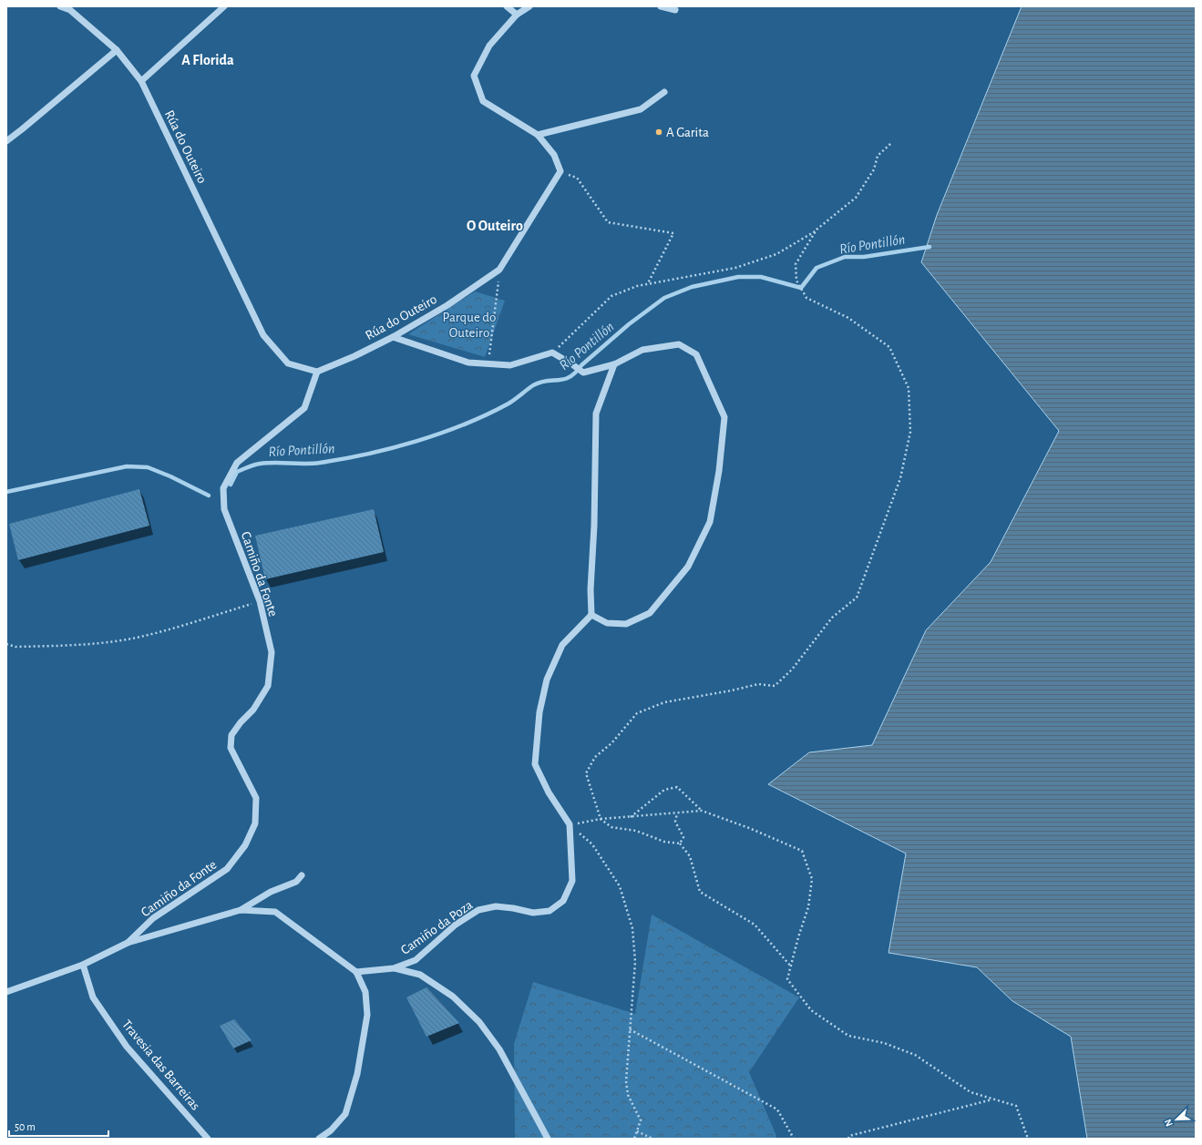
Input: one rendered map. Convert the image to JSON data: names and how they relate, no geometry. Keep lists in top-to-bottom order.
{
  "streets": {
    "street": [
      "Rúa do Outeiro",
      "Camiño da Fonte",
      "Camiño da Poza",
      "Travesia das Barreiras"
    ]
  },
  "crossings": [
    ["Rúa do Outeiro", "Camiño da Fonte"]
  ],
  "districts": ["A Florida", "O Outeiro"],
  "water": ["Río Pontillón"],
  "parks": ["Parque do Outeiro"],
  "places": ["A Garita"],
  "scale_bar": "50 m",
  "north": "bottom left"
}
